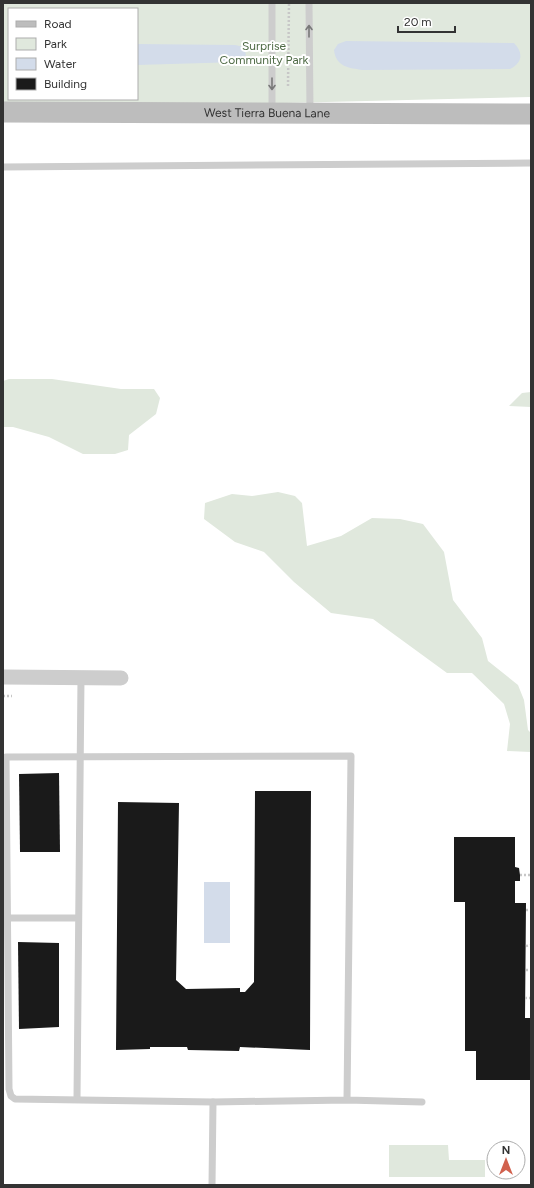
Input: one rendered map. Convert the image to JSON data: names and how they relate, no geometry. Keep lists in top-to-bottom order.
{
  "streets": {
    "street": ["West Tierra Buena Lane"]
  },
  "parks": ["Surprise Community Park"],
  "legend": [
    "Road",
    "Park",
    "Water",
    "Building"
  ],
  "scale_bar": "20 m",
  "north": "top"
}
